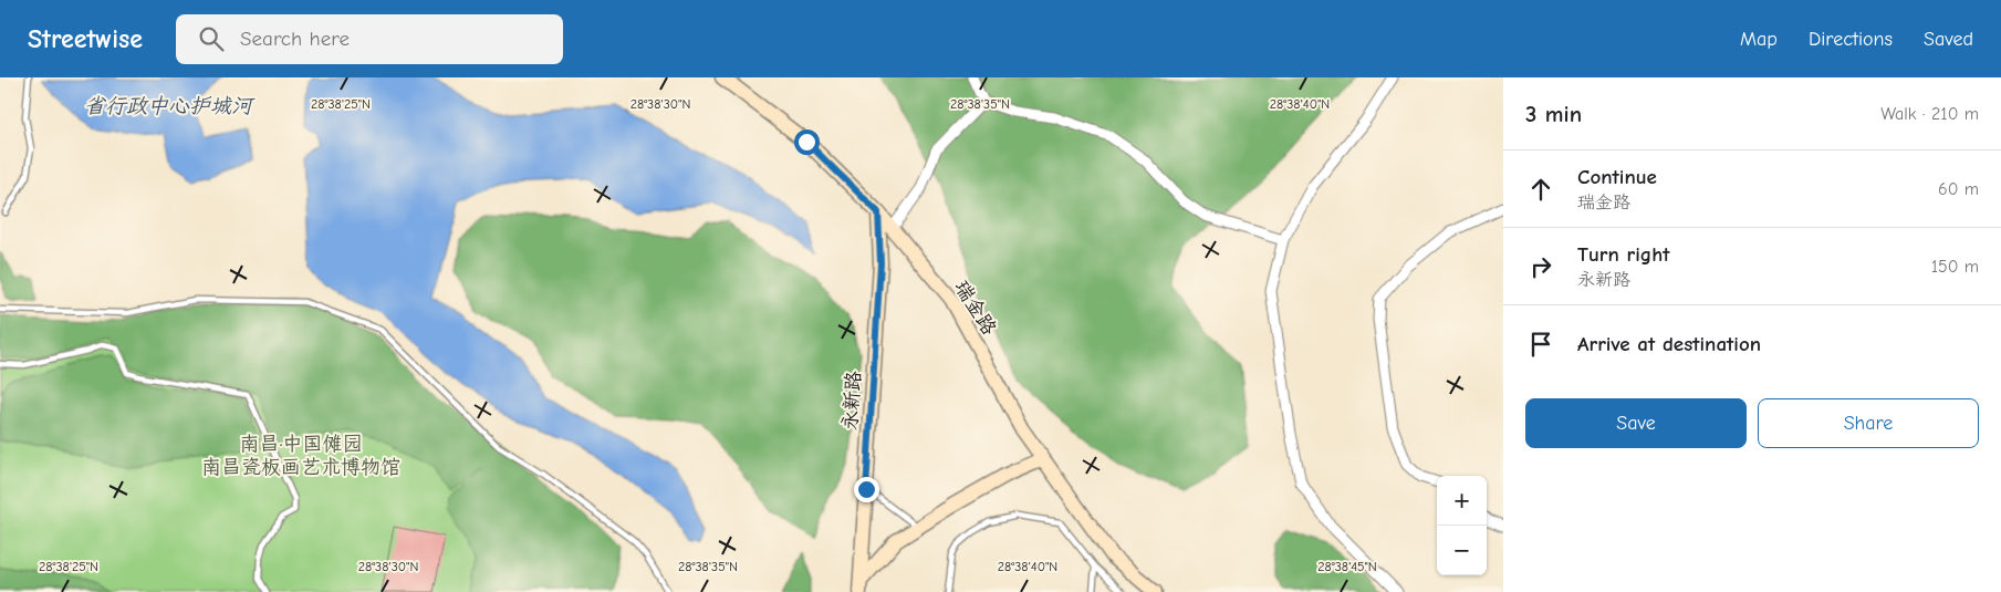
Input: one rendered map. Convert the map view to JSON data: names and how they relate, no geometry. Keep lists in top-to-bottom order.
{
  "streets": {
    "street": ["瑞金路", "永新路"]
  },
  "crossings": [
    ["瑞金路", "永新路"]
  ],
  "water": ["省行政中心护城河"],
  "parks": ["南昌·中国傩园 南昌瓷板画艺术博物馆"],
  "page": {
    "header": "Streetwise",
    "search": "Search here",
    "nav": ["Map", "Directions", "Saved"],
    "heading": ["3 min", "Walk · 210 m"],
    "list": [
      ["Continue", "瑞金路", "60 m"],
      ["Turn right", "永新路", "150 m"],
      "Arrive at destination"
    ],
    "buttons": ["Save", "Share"],
    "map_buttons": ["+", "−"]
  },
  "coordinates": [
    "28°38'25\"N",
    "28°38'30\"N",
    "28°38'35\"N",
    "28°38'40\"N",
    "28°38'45\"N"
  ]
}
